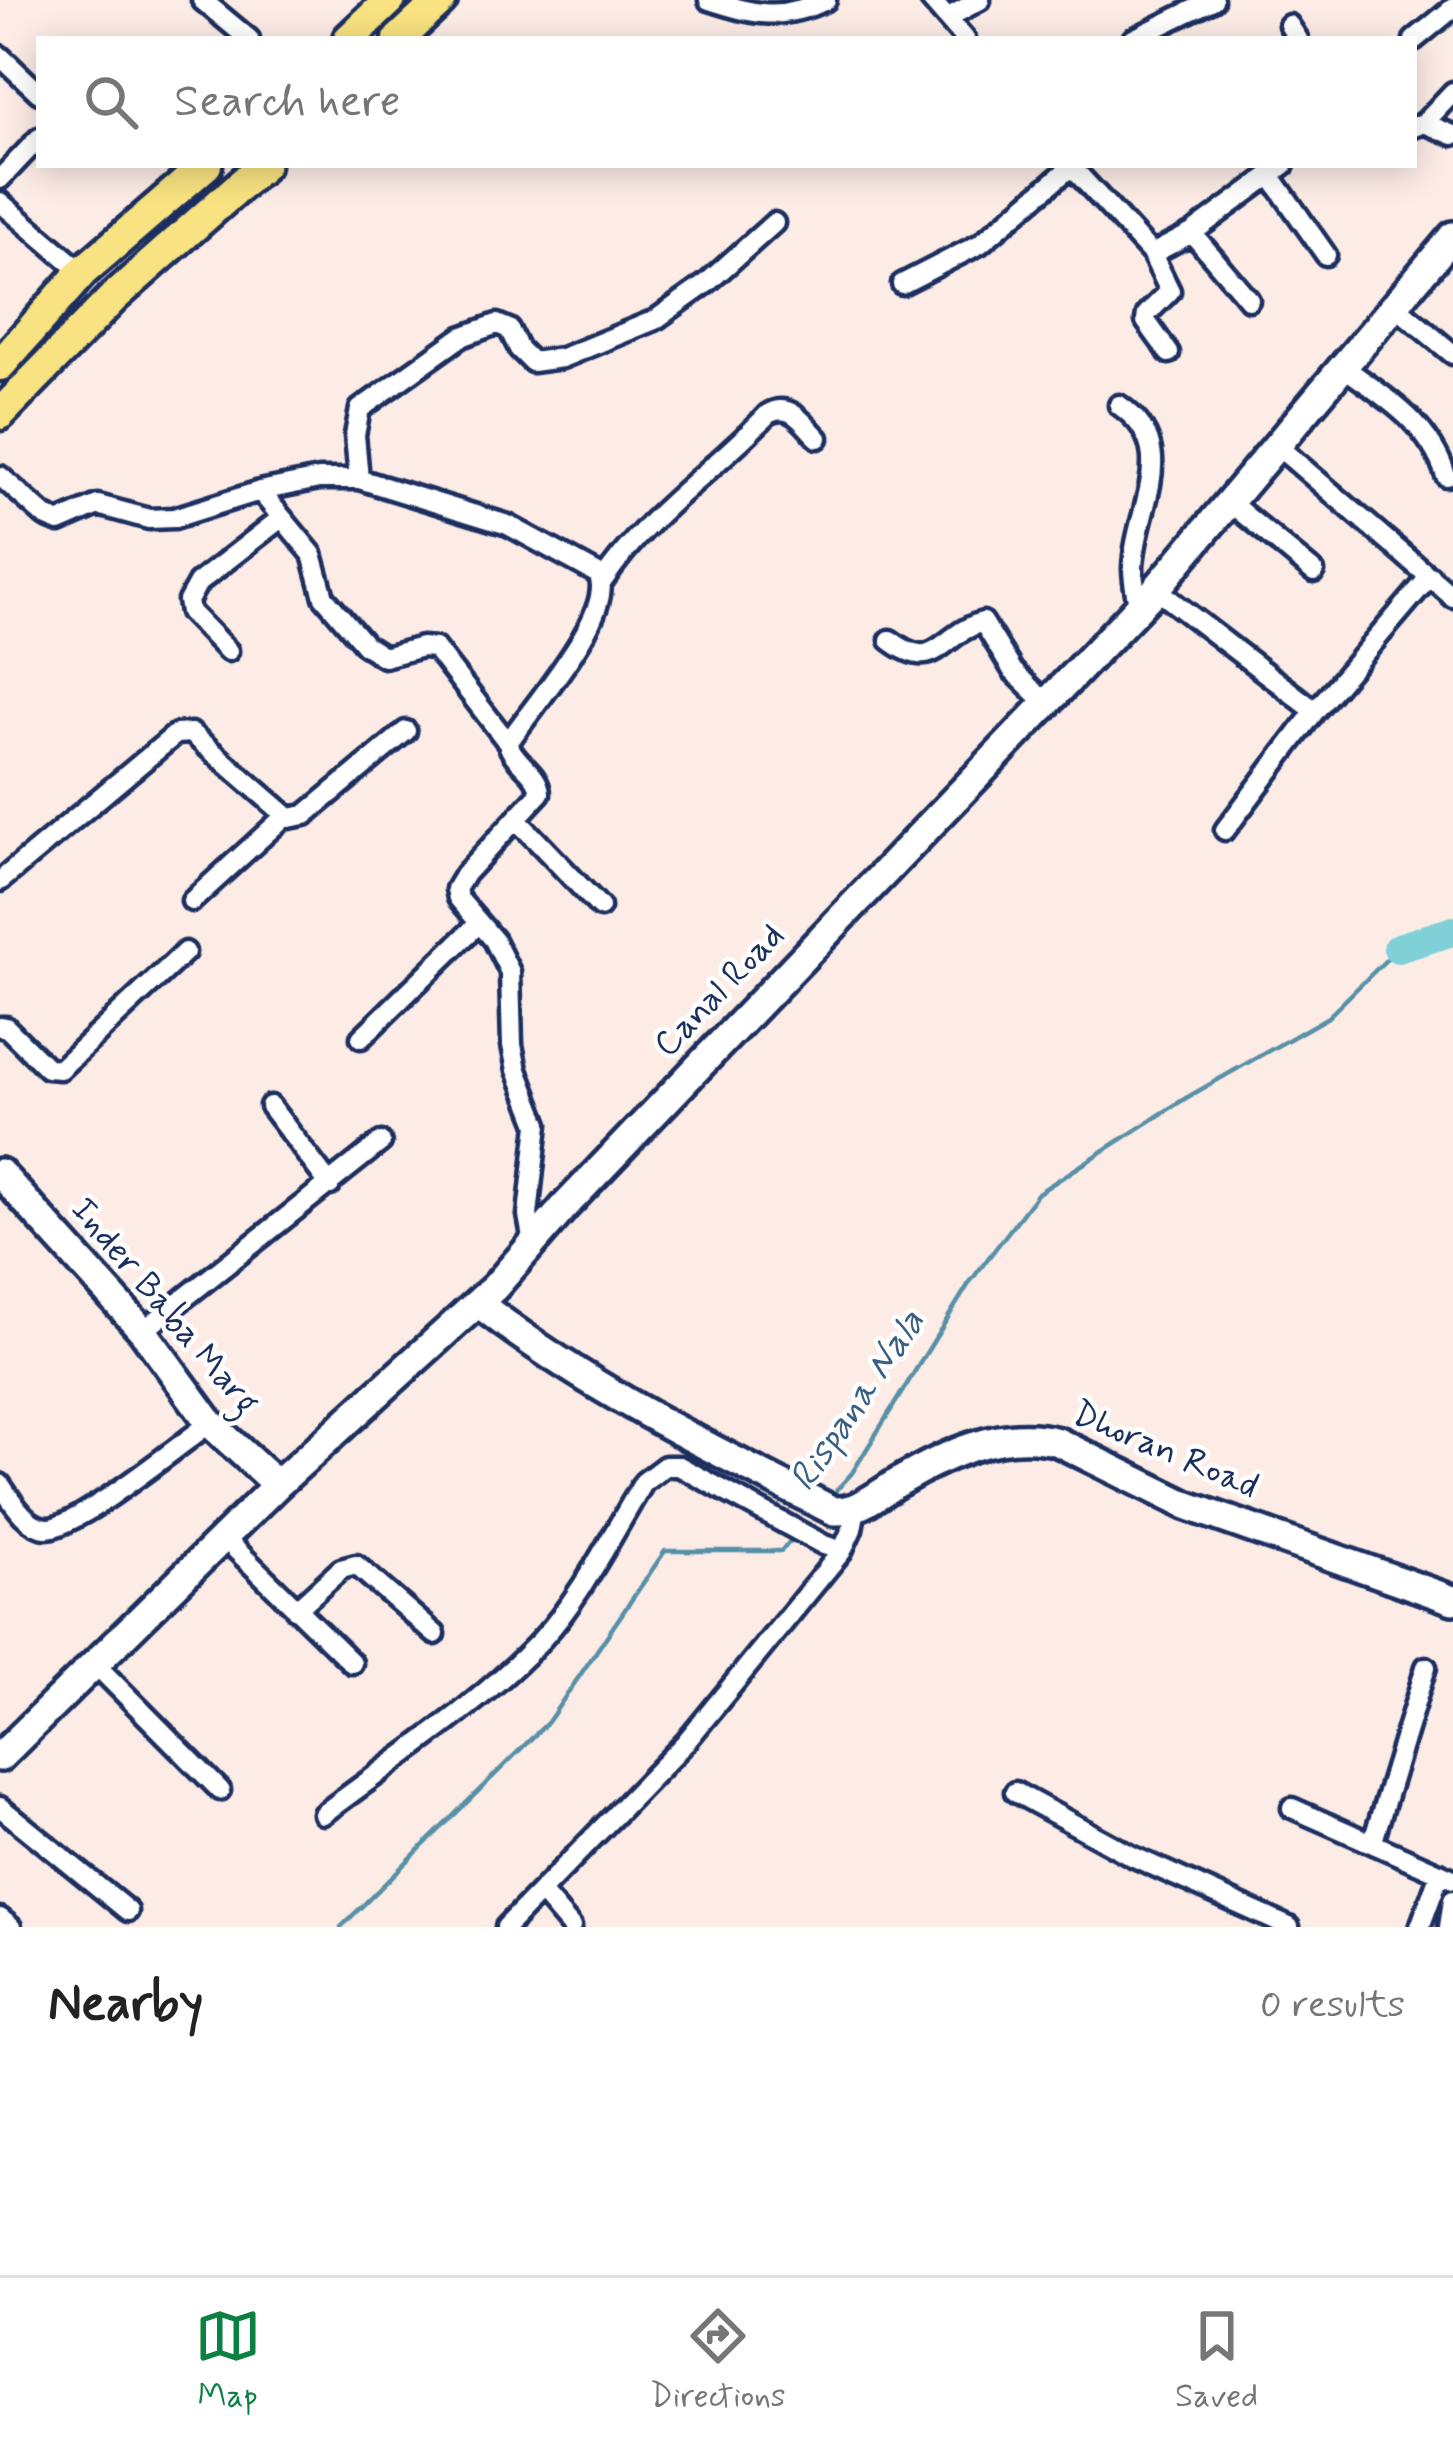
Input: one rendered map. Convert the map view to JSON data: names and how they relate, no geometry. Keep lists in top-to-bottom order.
{
  "streets": {
    "street": ["Canal Road", "Inder Baba Marg", "Dhoran Road"]
  },
  "crossings": [
    ["Canal Road", "Inder Baba Marg"]
  ],
  "water": ["Rispana Nala"],
  "page": {
    "search": "Search here",
    "heading": ["Nearby", "0 results"],
    "nav": ["Map", "Directions", "Saved"]
  }
}
